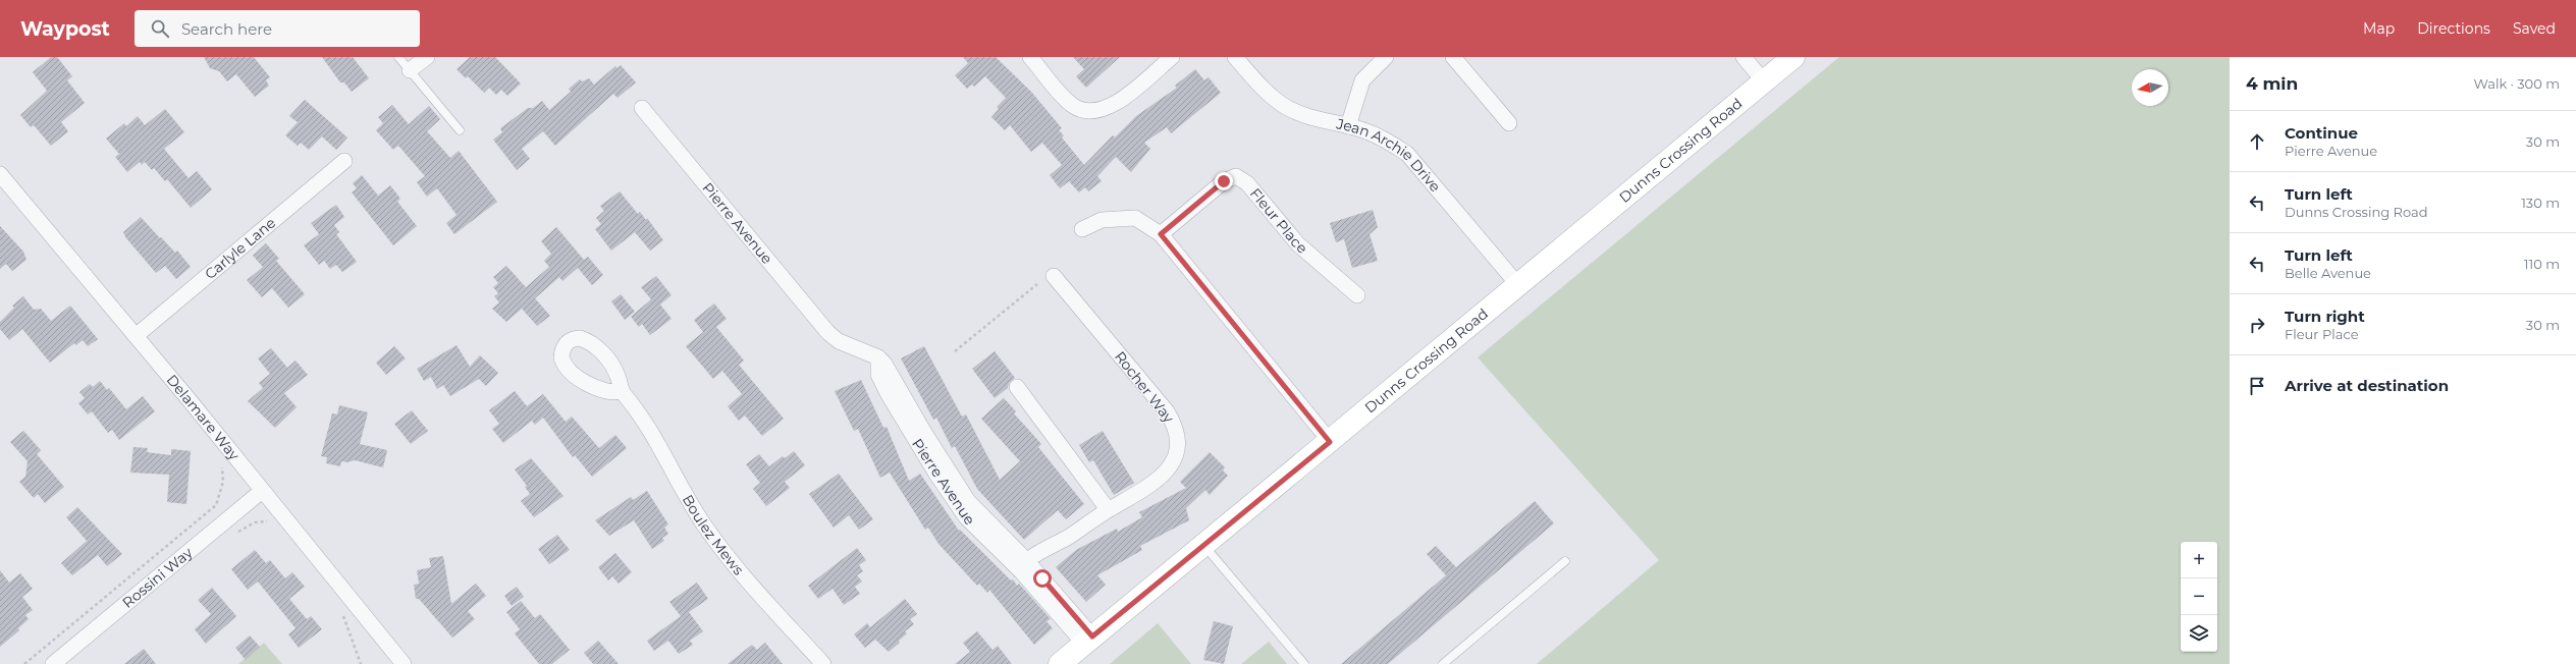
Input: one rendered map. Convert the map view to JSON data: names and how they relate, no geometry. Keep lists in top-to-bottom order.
{
  "streets": {
    "street": [
      "Dunns Crossing Road",
      "Jean Archie Drive",
      "Fleur Place",
      "Pierre Avenue",
      "Carlyle Lane",
      "Rocher Way",
      "Delamare Way",
      "Boulez Mews",
      "Rossini Way"
    ]
  },
  "crossings": [
    ["Dunns Crossing Road", "Jean Archie Drive"],
    ["Dunns Crossing Road", "Pierre Avenue"],
    ["Pierre Avenue", "Rocher Way"],
    ["Carlyle Lane", "Delamare Way"],
    ["Delamare Way", "Rossini Way"]
  ],
  "north": "left",
  "page": {
    "header": "Waypost",
    "search": "Search here",
    "nav": ["Map", "Directions", "Saved"],
    "heading": ["4 min", "Walk · 300 m"],
    "list": [
      ["Continue", "Pierre Avenue", "30 m"],
      ["Turn left", "Dunns Crossing Road", "130 m"],
      ["Turn left", "Belle Avenue", "110 m"],
      ["Turn right", "Fleur Place", "30 m"],
      "Arrive at destination"
    ],
    "map_buttons": ["+", "−"]
  }
}
